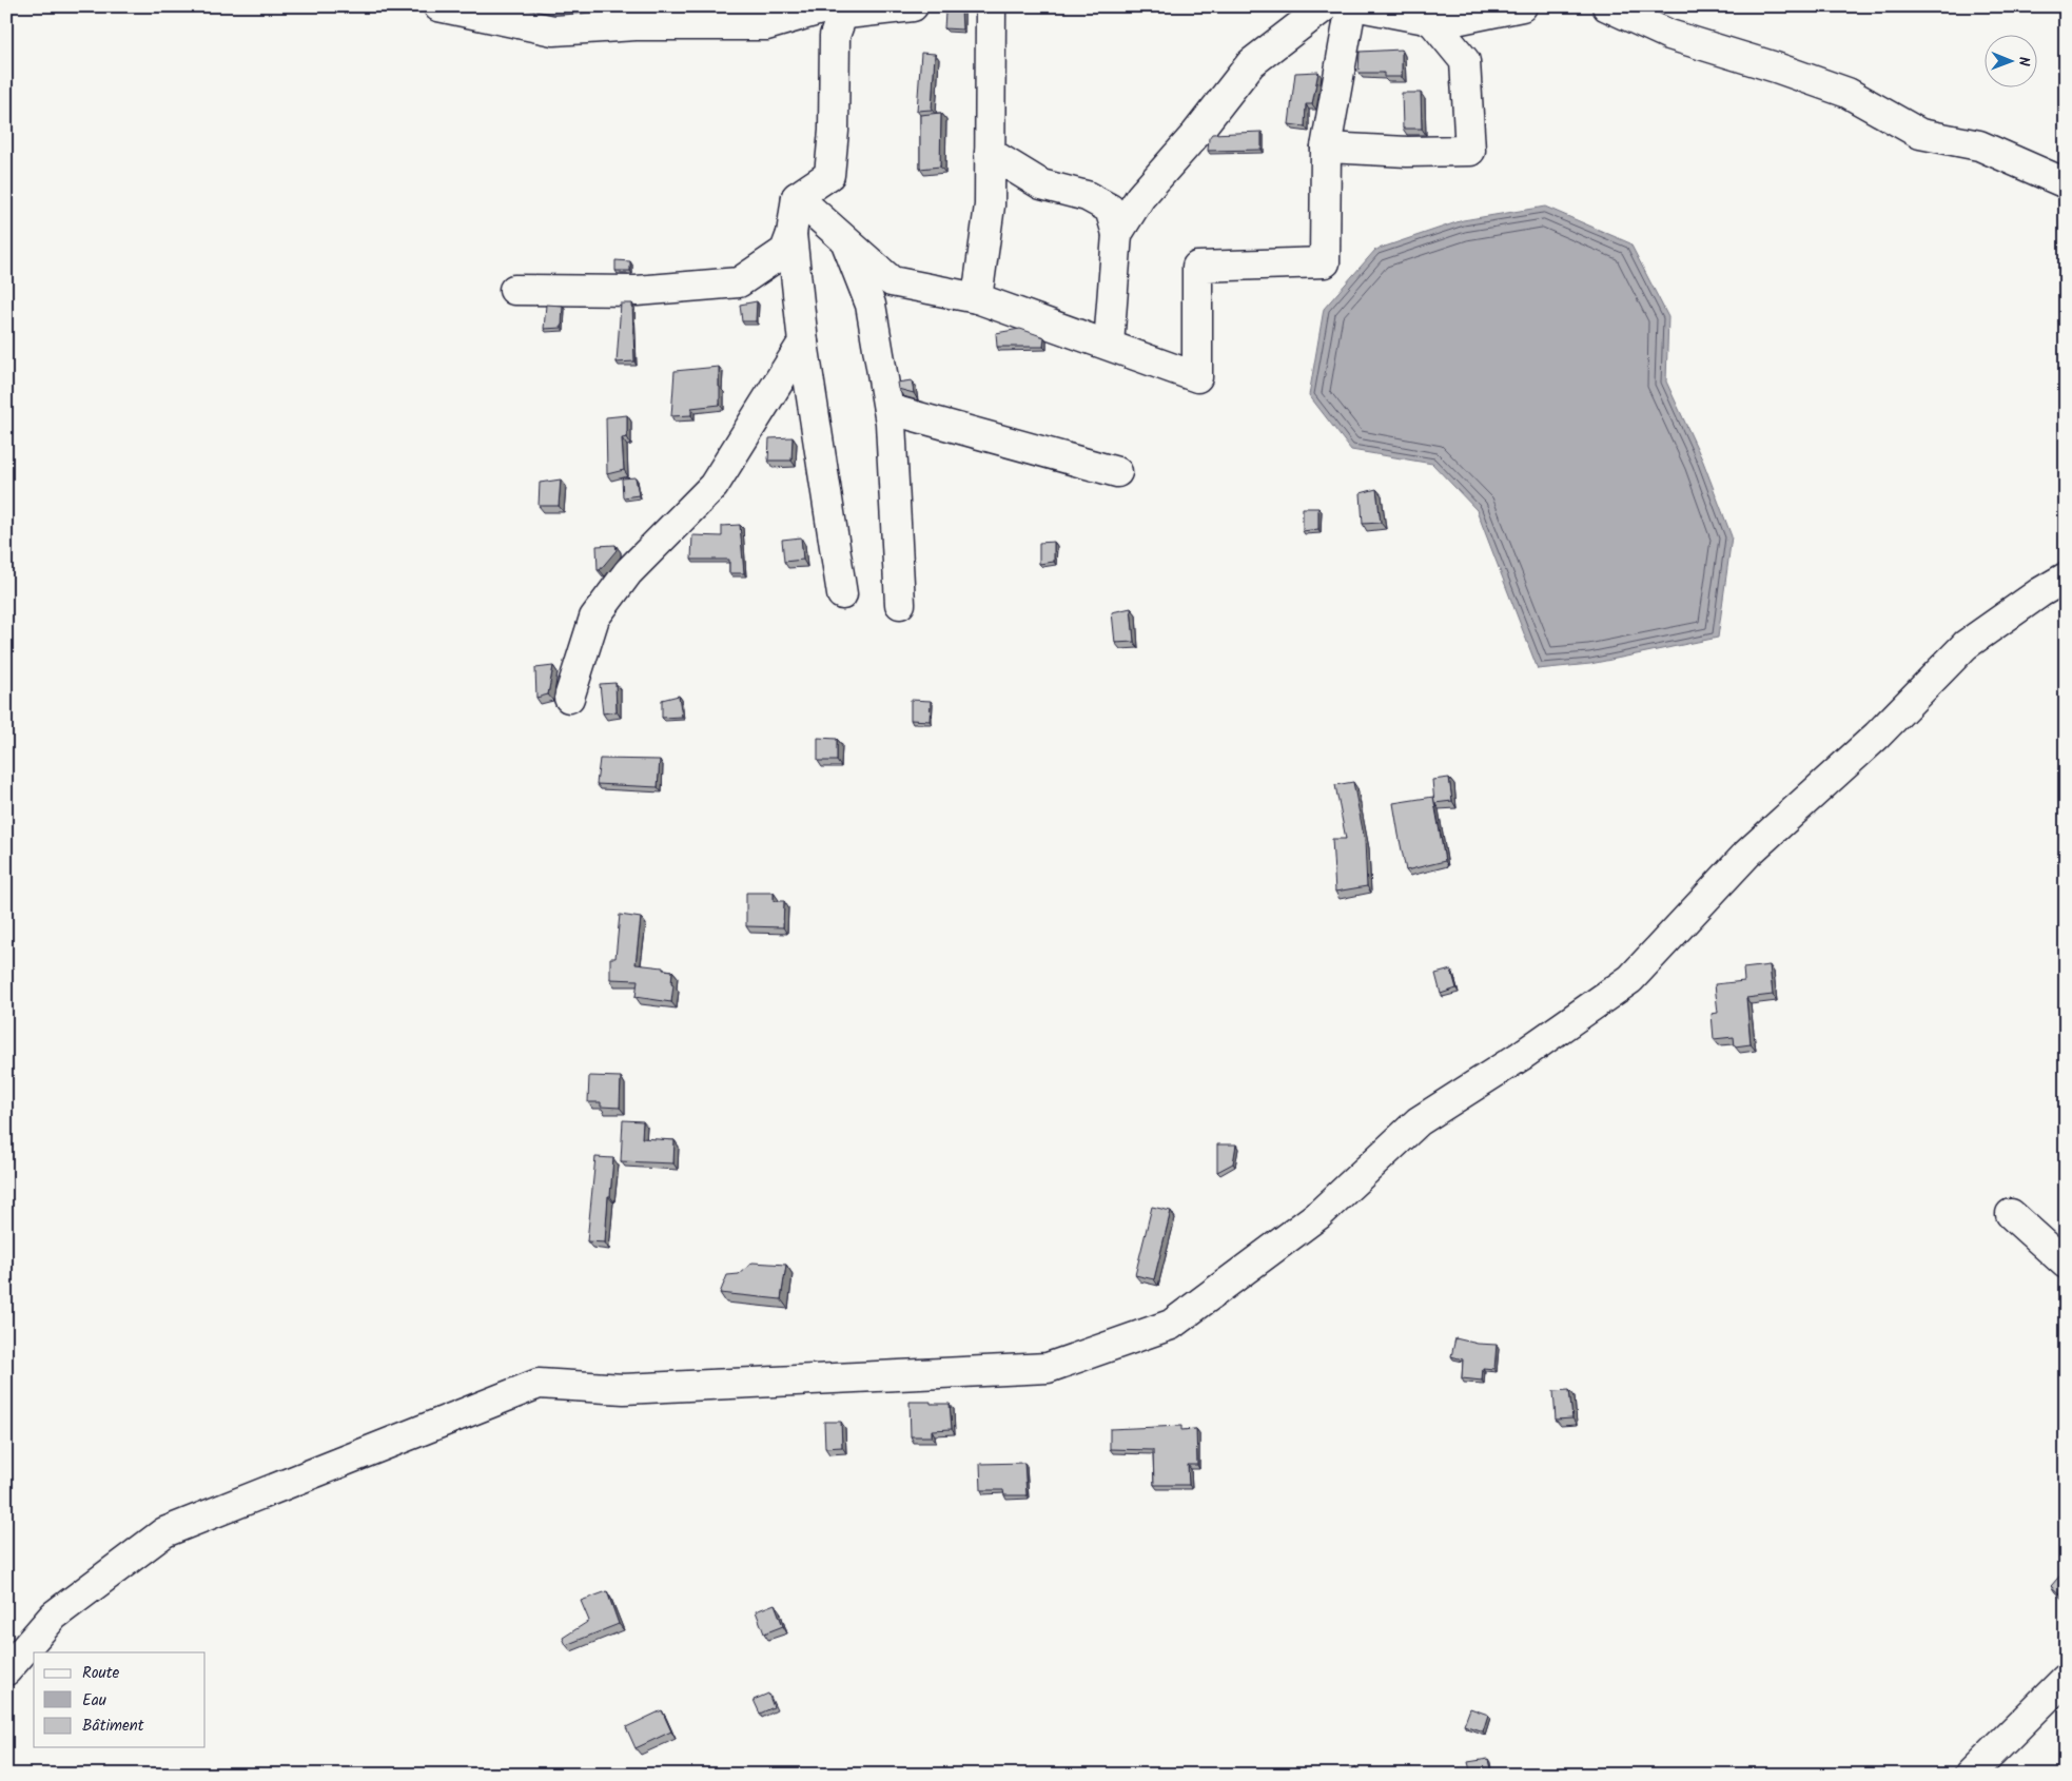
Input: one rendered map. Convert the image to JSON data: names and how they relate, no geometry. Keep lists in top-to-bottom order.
{
  "legend": ["Route", "Eau", "Bâtiment"],
  "north": "right"
}
